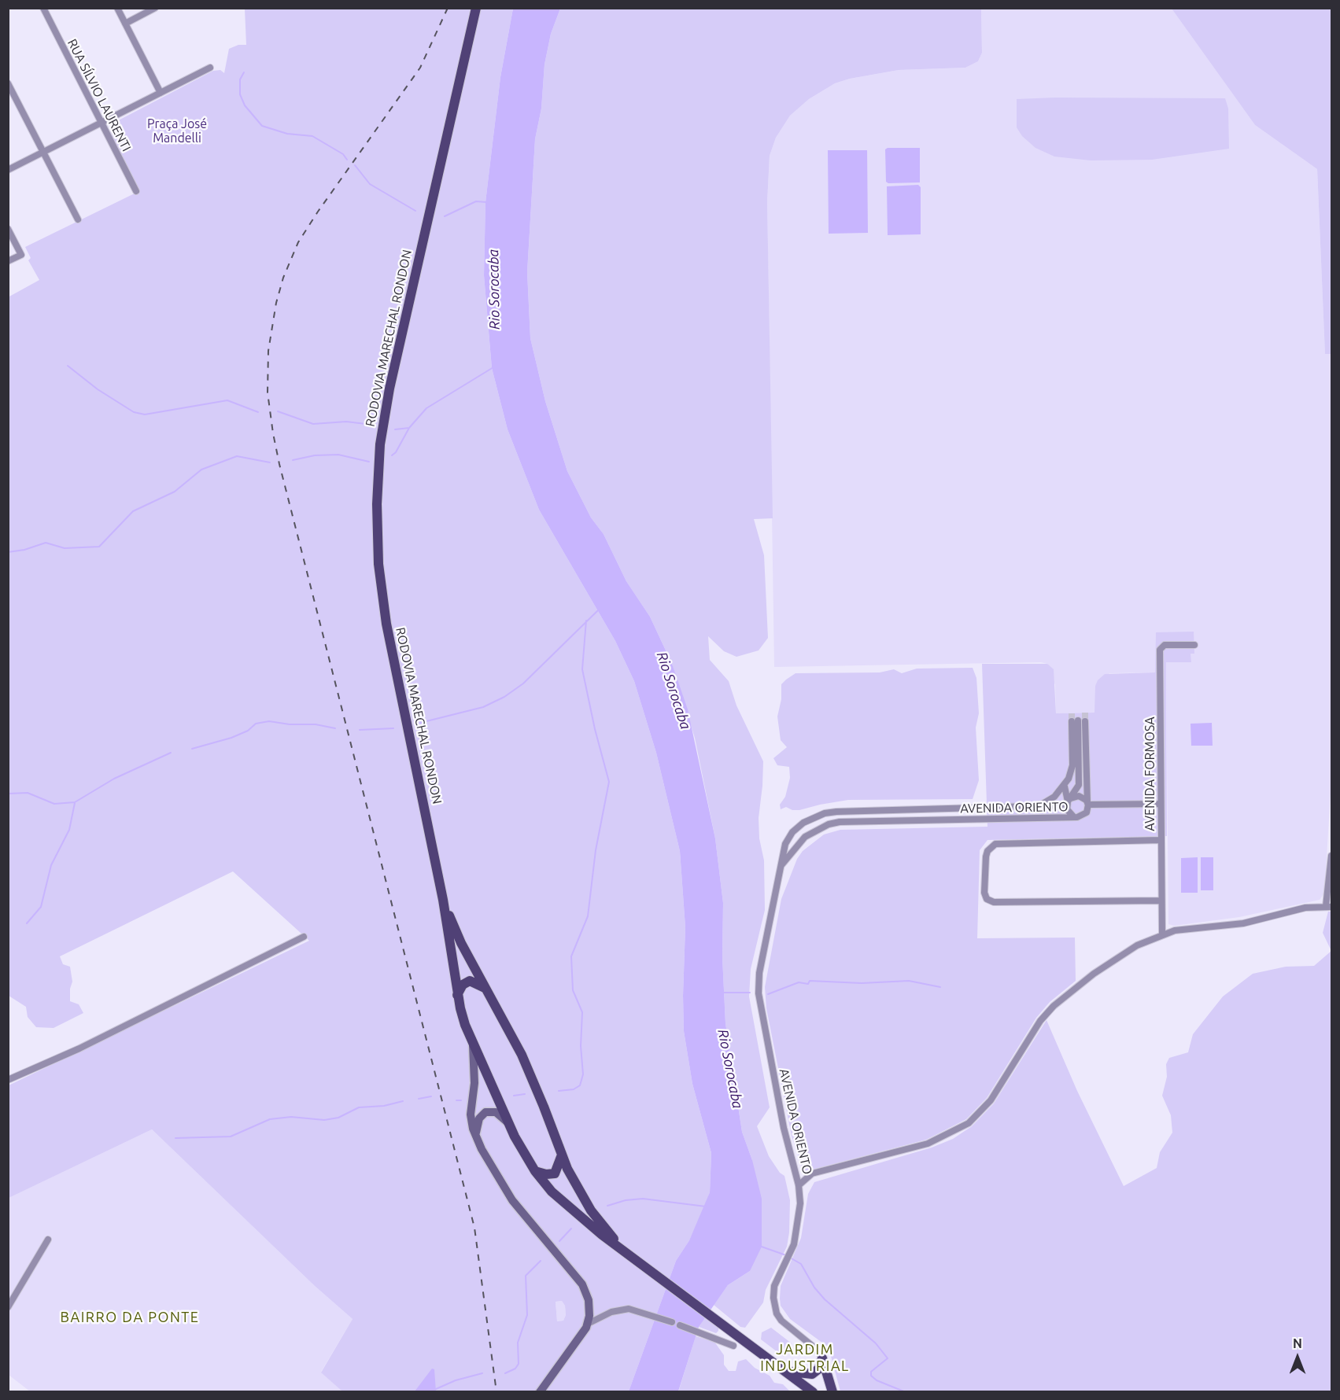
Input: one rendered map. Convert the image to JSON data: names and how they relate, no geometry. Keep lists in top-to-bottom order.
{
  "streets": {
    "main road": ["RODOVIA MARECHAL RONDON"],
    "street": ["RUA SÍLVIO LAURENTI", "AVENIDA FORMOSA", "AVENIDA ORIENTO"]
  },
  "districts": ["BAIRRO DA PONTE", "JARDIM INDUSTRIAL"],
  "water": ["Rio Sorocaba"],
  "parks": ["Praça José Mandelli"],
  "north": "top"
}
